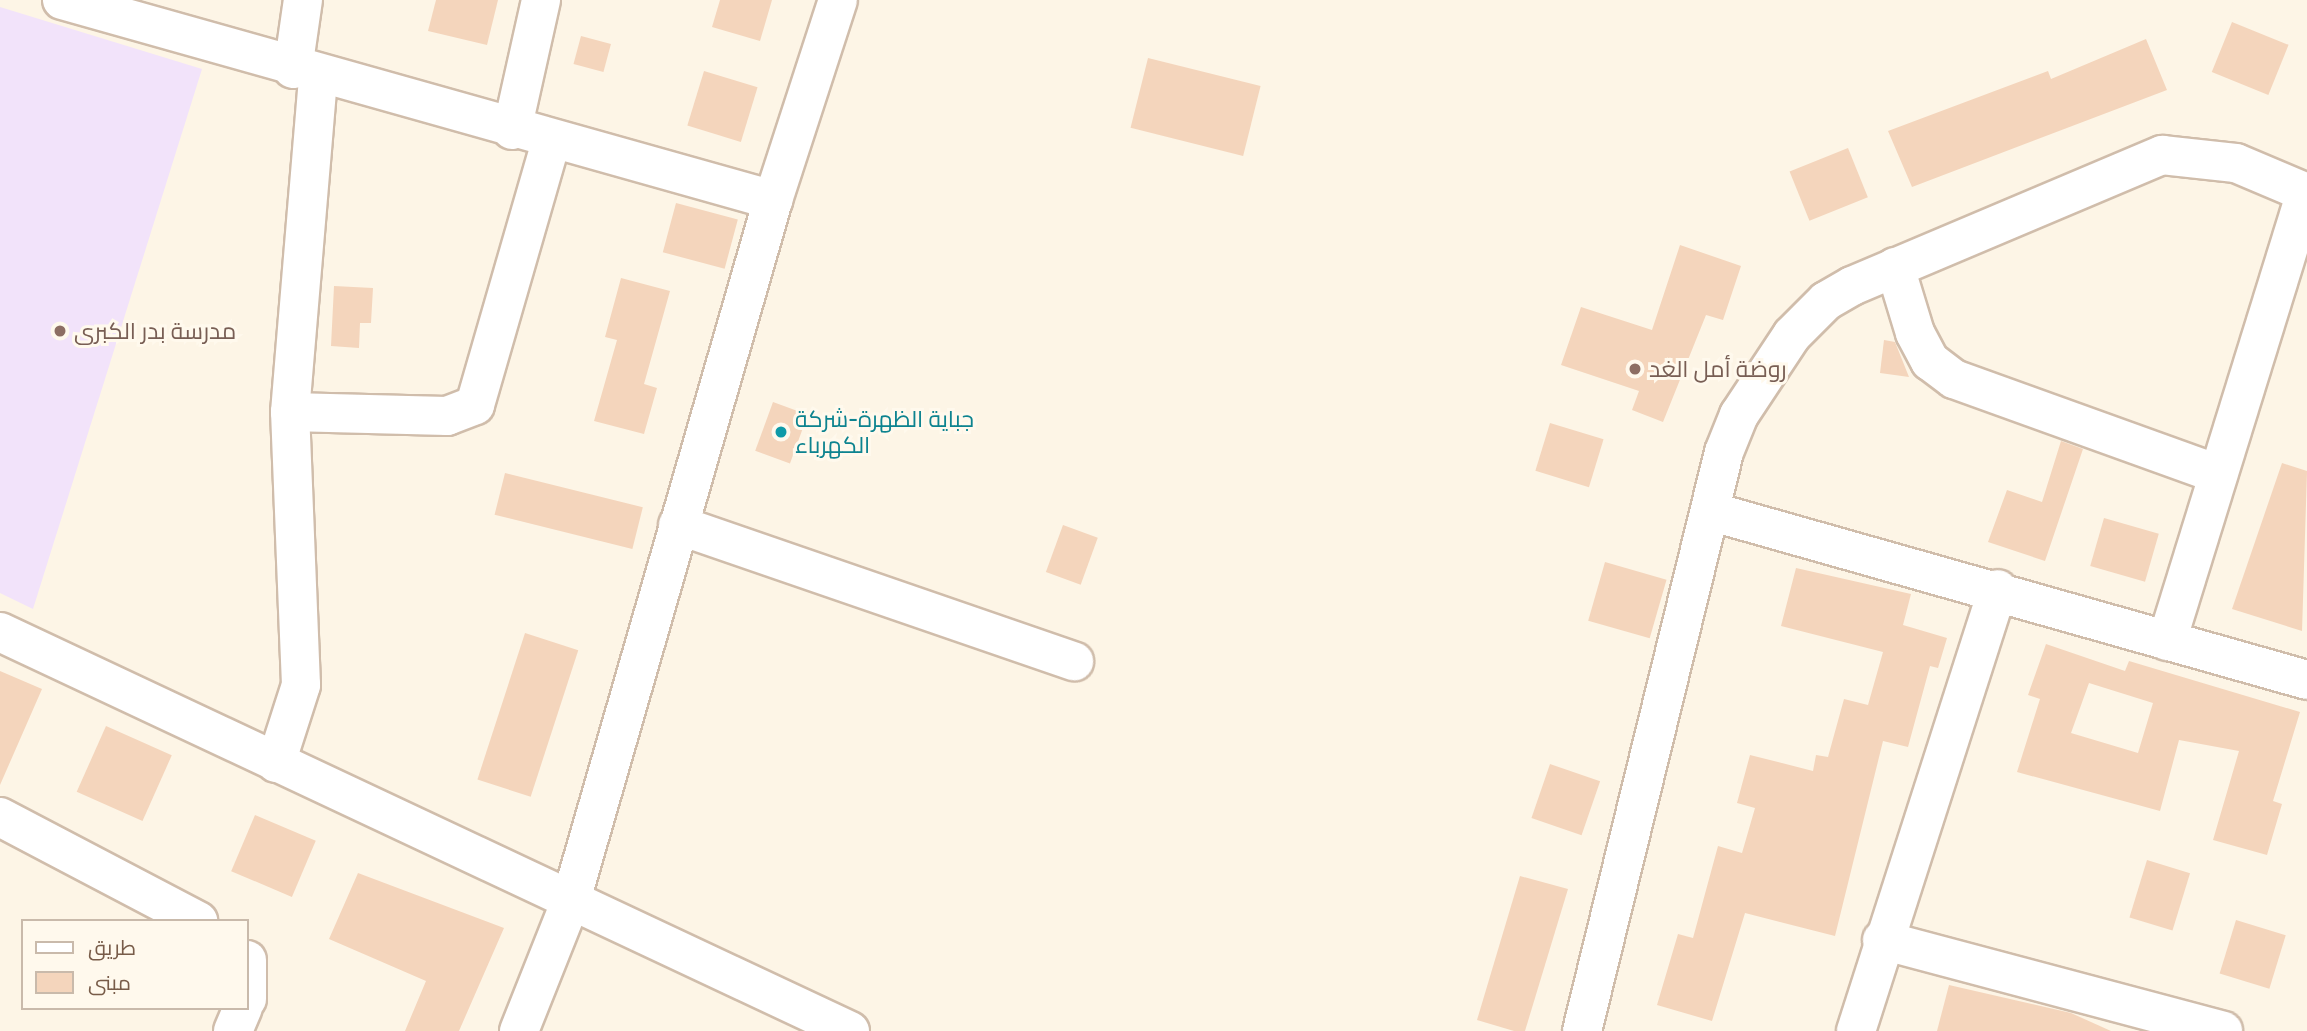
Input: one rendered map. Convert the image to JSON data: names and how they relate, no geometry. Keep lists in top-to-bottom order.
{
  "places": ["مدرسة بدر الكبرى", "روضة أمل الغد", "جباية الظهرة-شركة الكهرباء"],
  "legend": ["طريق", "مبنى"]
}
